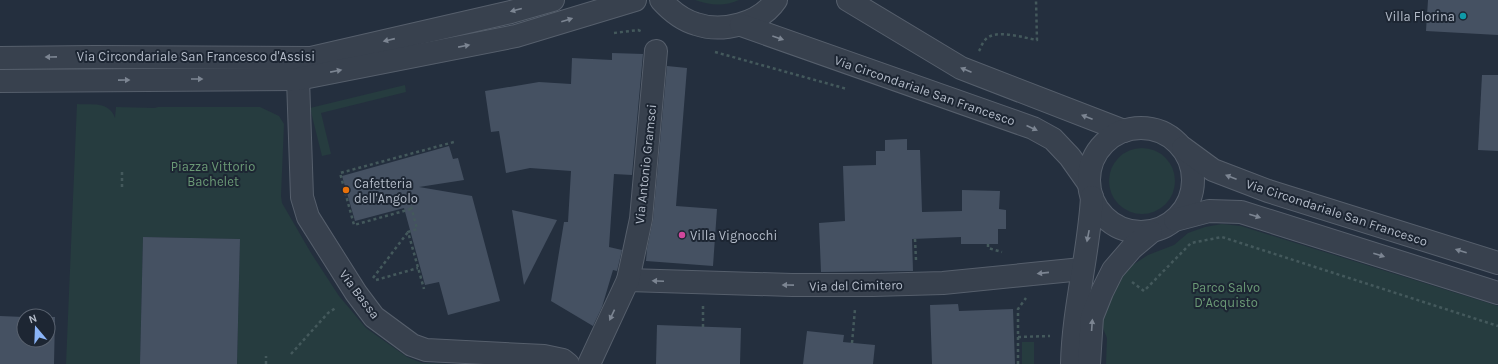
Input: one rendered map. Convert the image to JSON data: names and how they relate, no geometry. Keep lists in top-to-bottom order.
{
  "streets": {
    "street": [
      "Via Circondariale San Francesco d'Assisi",
      "Via Circondariale San Francesco",
      "Via Antonio Gramsci",
      "Via del Cimitero",
      "Via Bassa"
    ]
  },
  "crossings": [
    ["Via Circondariale San Francesco d'Assisi", "Via Bassa"],
    ["Via Antonio Gramsci", "Via del Cimitero"]
  ],
  "one_way": ["Via del Cimitero"],
  "parks": ["Piazza Vittorio Bachelet", "Parco Salvo D’Acquisto"],
  "places": ["Villa Florina", "Cafetteria dell'Angolo", "Villa Vignocchi"],
  "north": "top"
}
